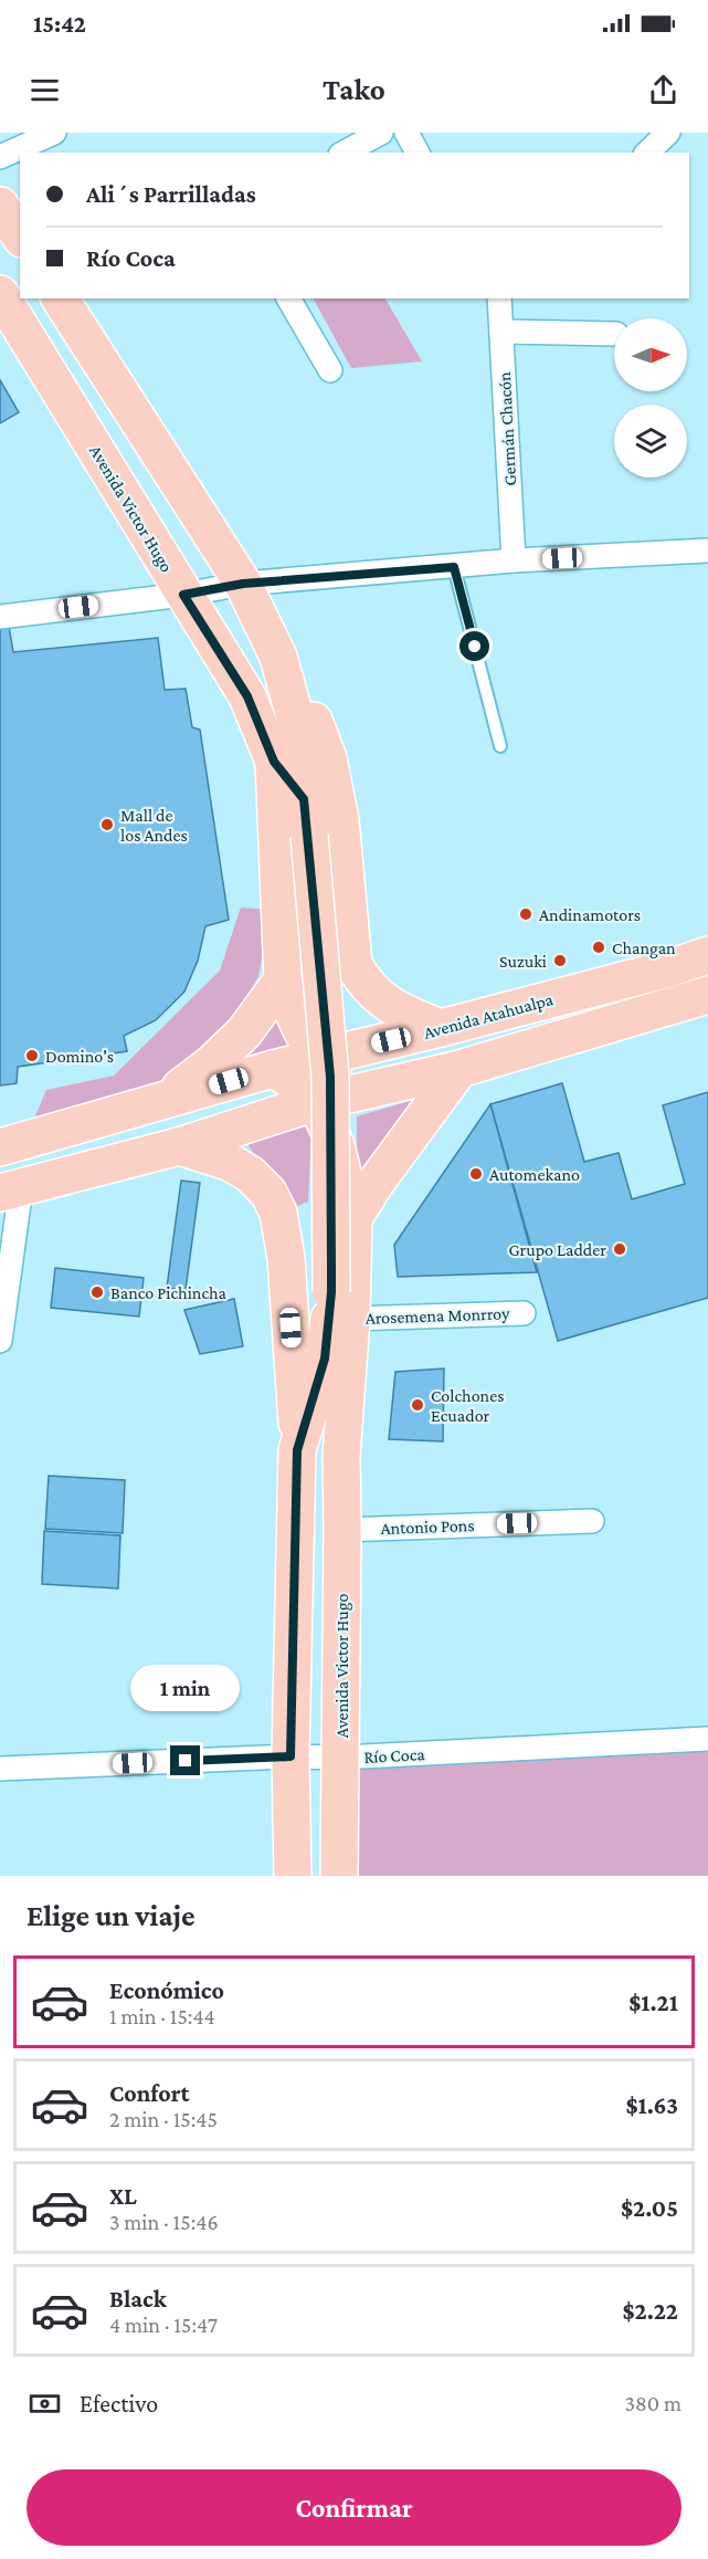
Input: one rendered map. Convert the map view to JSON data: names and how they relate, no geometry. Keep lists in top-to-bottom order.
{
  "streets": {
    "main road": ["Avenida Victor Hugo", "Avenida Atahualpa"],
    "street": [
      "Germán Chacón",
      "Arosemena Monrroy",
      "Antonio Pons",
      "Río Coca"
    ]
  },
  "crossings": [
    ["Avenida Victor Hugo", "Avenida Atahualpa"],
    ["Avenida Victor Hugo", "Arosemena Monrroy"],
    ["Avenida Victor Hugo", "Antonio Pons"],
    ["Avenida Victor Hugo", "Río Coca"]
  ],
  "places": [
    "Mall de los Andes",
    "Andinamotors",
    "Changan",
    "Suzuki",
    "Domino's",
    "Automekano",
    "Grupo Ladder",
    "Banco Pichincha",
    "Colchones Ecuador"
  ],
  "north": "right",
  "page": {
    "status": "15:42",
    "header": "Tako",
    "banner": ["Ali´s Parrilladas", "Río Coca"],
    "bubble": "1 min",
    "heading": "Elige un viaje",
    "list": [
      {
        "name": "Económico",
        "note": "1 min · 15:44",
        "value": "$1.21"
      },
      {
        "name": "Confort",
        "note": "2 min · 15:45",
        "value": "$1.63"
      },
      {
        "name": "XL",
        "note": "3 min · 15:46",
        "value": "$2.05"
      },
      {
        "name": "Black",
        "note": "4 min · 15:47",
        "value": "$2.22"
      }
    ],
    "pay": ["Efectivo", "380 m"],
    "buttons": "Confirmar"
  }
}
